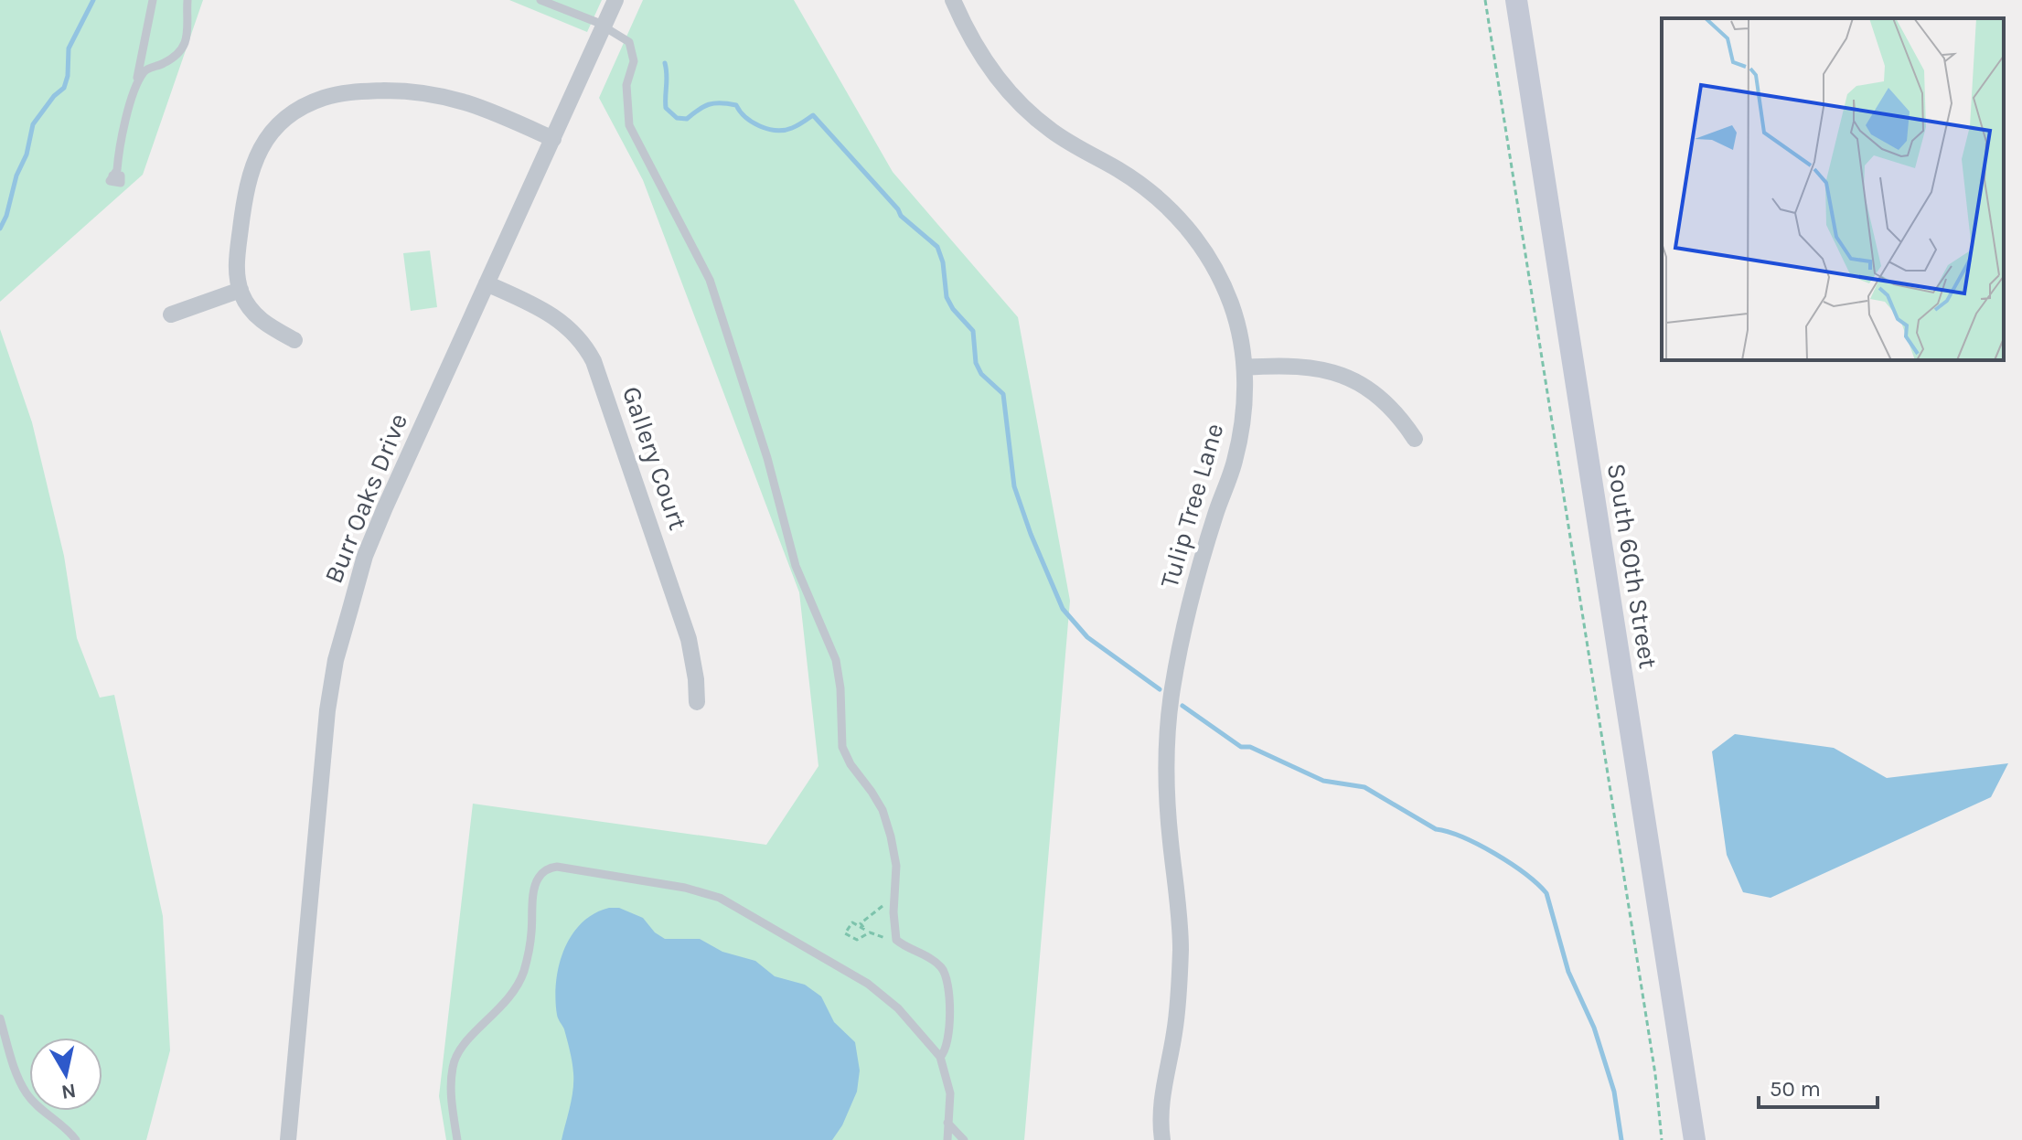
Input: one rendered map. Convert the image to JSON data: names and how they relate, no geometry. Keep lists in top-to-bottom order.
{
  "streets": {
    "street": [
      "Gallery Court",
      "Burr Oaks Drive",
      "Tulip Tree Lane",
      "South 60th Street"
    ]
  },
  "crossings": [
    ["Gallery Court", "Burr Oaks Drive"]
  ],
  "scale_bar": "50 m",
  "north": "bottom"
}
